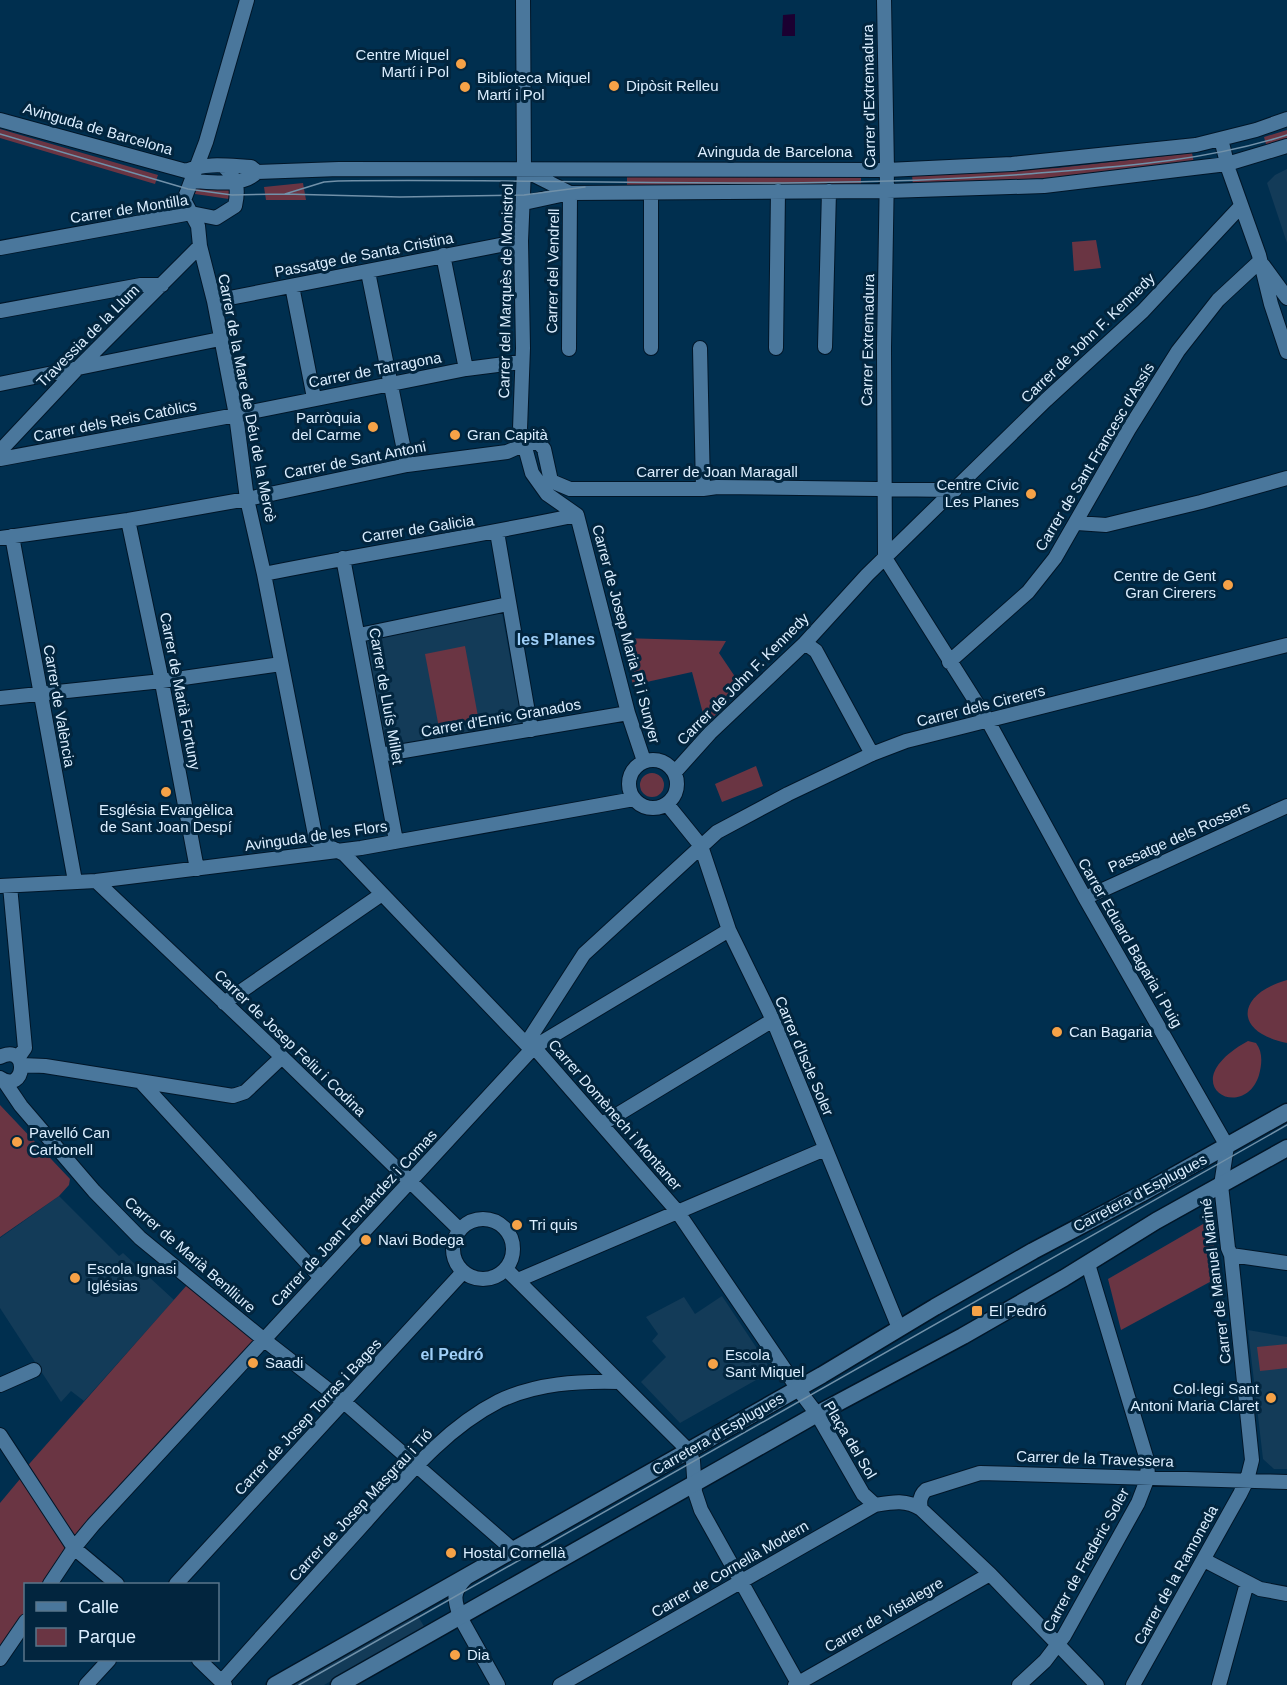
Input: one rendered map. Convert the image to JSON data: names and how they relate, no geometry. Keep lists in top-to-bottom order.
{
  "streets": {
    "street": [
      "Carrer d'Extremadura",
      "Avinguda de Barcelona",
      "Carrer de Montilla",
      "Passatge de Santa Cristina",
      "Carrer del Vendrell",
      "Carrer del Marquès de Monistrol",
      "Travessia de la Llum",
      "Carrer de John F. Kennedy",
      "Carrer Extremadura",
      "Carrer de Tarragona",
      "Carrer de la Mare de Déu de la Mercè",
      "Carrer dels Reis Catòlics",
      "Carrer de Sant Francesc d'Assís",
      "Carrer de Sant Antoni",
      "Carrer de Joan Maragall",
      "Carrer de Galicia",
      "Carrer de Josep Maria Pi i Sunyer",
      "Carrer de Marià Fortuny",
      "Carrer de Lluís Millet",
      "Carrer de València",
      "Carrer dels Cirerers",
      "Carrer d'Enric Granados",
      "Avinguda de les Flors",
      "Passatge dels Rossers",
      "Carrer Eduard Bagaria i Puig",
      "Carrer de Josep Feliu i Codina",
      "Carrer d'Iscle Soler",
      "Carrer Domènech i Montaner",
      "Carretera d'Esplugues",
      "Carrer de Joan Fernández i Comas",
      "Carrer de Marià Benlliure",
      "Carrer de Manuel Mariné",
      "Carrer de Josep Torras i Bages",
      "Plaça del Sol",
      "Carrer de la Travessera",
      "Carrer de Josep Masgrau i Tió",
      "Carrer de Frederic Soler",
      "Carrer de Cornellà Modern",
      "Carrer de la Ramoneda",
      "Carrer de Vistalegre"
    ]
  },
  "crossings": [
    ["Carrer d'Extremadura", "Avinguda de Barcelona"],
    ["Carrer d'Extremadura", "Carrer Extremadura"],
    ["Avinguda de Barcelona", "Carrer de Montilla"],
    ["Avinguda de Barcelona", "Carrer del Marquès de Monistrol"],
    ["Avinguda de Barcelona", "Carrer de la Mare de Déu de la Mercè"],
    ["Carrer de Montilla", "Carrer de la Mare de Déu de la Mercè"],
    ["Passatge de Santa Cristina", "Carrer del Marquès de Monistrol"],
    ["Passatge de Santa Cristina", "Carrer de la Mare de Déu de la Mercè"],
    ["Carrer del Vendrell", "Carrer del Marquès de Monistrol"],
    ["Carrer del Marquès de Monistrol", "Carrer de Tarragona"],
    ["Carrer del Marquès de Monistrol", "Carrer de Sant Antoni"],
    ["Carrer del Marquès de Monistrol", "Carrer de Joan Maragall"],
    ["Travessia de la Llum", "Carrer de la Mare de Déu de la Mercè"],
    ["Carrer de John F. Kennedy", "Carrer Extremadura"],
    ["Carrer de John F. Kennedy", "Carrer de Joan Maragall"],
    ["Carrer de John F. Kennedy", "Carrer de Josep Maria Pi i Sunyer"],
    ["Carrer de John F. Kennedy", "Avinguda de les Flors"],
    ["Carrer de John F. Kennedy", "Carrer Eduard Bagaria i Puig"],
    ["Carrer de John F. Kennedy", "Carrer d'Iscle Soler"],
    ["Carrer Extremadura", "Carrer de Joan Maragall"],
    ["Carrer Extremadura", "Carrer Eduard Bagaria i Puig"],
    ["Carrer de Tarragona", "Carrer de la Mare de Déu de la Mercè"],
    ["Carrer de Tarragona", "Carrer dels Reis Catòlics"],
    ["Carrer de la Mare de Déu de la Mercè", "Carrer dels Reis Catòlics"],
    ["Carrer de la Mare de Déu de la Mercè", "Carrer de Sant Antoni"],
    ["Carrer de la Mare de Déu de la Mercè", "Carrer de Galicia"],
    ["Carrer de la Mare de Déu de la Mercè", "Carrer Domènech i Montaner"],
    ["Carrer de Sant Francesc d'Assís", "Carrer Eduard Bagaria i Puig"],
    ["Carrer de Sant Antoni", "Carrer de Joan Maragall"],
    ["Carrer de Sant Antoni", "Carrer de Marià Fortuny"],
    ["Carrer de Sant Antoni", "Carrer de València"],
    ["Carrer de Galicia", "Carrer de Josep Maria Pi i Sunyer"],
    ["Carrer de Galicia", "Carrer de Lluís Millet"],
    ["Carrer de Josep Maria Pi i Sunyer", "Carrer d'Enric Granados"],
    ["Carrer de Josep Maria Pi i Sunyer", "Avinguda de les Flors"],
    ["Carrer de Josep Maria Pi i Sunyer", "Carrer d'Iscle Soler"],
    ["Carrer de Marià Fortuny", "Avinguda de les Flors"],
    ["Carrer de Lluís Millet", "Carrer d'Enric Granados"],
    ["Carrer de Lluís Millet", "Avinguda de les Flors"],
    ["Carrer de València", "Avinguda de les Flors"],
    ["Carrer dels Cirerers", "Carrer Eduard Bagaria i Puig"],
    ["Carrer dels Cirerers", "Carrer d'Iscle Soler"],
    ["Carrer dels Cirerers", "Carrer Domènech i Montaner"],
    ["Carrer dels Cirerers", "Carrer de Joan Fernández i Comas"],
    ["Avinguda de les Flors", "Carrer de Josep Feliu i Codina"],
    ["Avinguda de les Flors", "Carrer d'Iscle Soler"],
    ["Avinguda de les Flors", "Carrer Domènech i Montaner"],
    ["Passatge dels Rossers", "Carrer Eduard Bagaria i Puig"],
    ["Carrer Eduard Bagaria i Puig", "Carretera d'Esplugues"],
    ["Carrer de Josep Feliu i Codina", "Carrer de Joan Fernández i Comas"],
    ["Carrer de Josep Feliu i Codina", "Carrer de Josep Torras i Bages"],
    ["Carrer d'Iscle Soler", "Carretera d'Esplugues"],
    ["Carrer d'Iscle Soler", "Carrer de Joan Fernández i Comas"],
    ["Carrer Domènech i Montaner", "Carretera d'Esplugues"],
    ["Carrer Domènech i Montaner", "Carrer de Joan Fernández i Comas"],
    ["Carrer Domènech i Montaner", "Plaça del Sol"],
    ["Carretera d'Esplugues", "Carrer de Marià Benlliure"],
    ["Carretera d'Esplugues", "Carrer de Manuel Mariné"],
    ["Carretera d'Esplugues", "Plaça del Sol"],
    ["Carretera d'Esplugues", "Carrer de Frederic Soler"],
    ["Carrer de Joan Fernández i Comas", "Carrer de Marià Benlliure"],
    ["Carrer de Marià Benlliure", "Carrer de Josep Torras i Bages"],
    ["Carrer de Marià Benlliure", "Carrer de Josep Masgrau i Tió"],
    ["Carrer de Manuel Mariné", "Carrer de la Travessera"],
    ["Carrer de Manuel Mariné", "Carrer de la Ramoneda"],
    ["Plaça del Sol", "Carrer de Cornellà Modern"],
    ["Carrer de la Travessera", "Carrer de Frederic Soler"],
    ["Carrer de la Travessera", "Carrer de Cornellà Modern"],
    ["Carrer de la Travessera", "Carrer de la Ramoneda"]
  ],
  "districts": ["les Planes", "el Pedró"],
  "places": {
    "other": [
      "Centre Miquel Martí i Pol",
      "Dipòsit Relleu",
      "Biblioteca Miquel Martí i Pol",
      "Parròquia del Carme",
      "Gran Capità",
      "Centre Cívic Les Planes",
      "Centre de Gent Gran Cirerers",
      "Església Evangèlica de Sant Joan Despí",
      "Can Bagaria",
      "Pavelló Can Carbonell",
      "Tri quis",
      "Navi Bodega",
      "Escola Ignasi Iglésias",
      "Saadi",
      "Escola Sant Miquel",
      "Col·legi Sant Antoni Maria Claret",
      "Hostal Cornellà",
      "Dia"
    ],
    "transit": ["El Pedró"]
  },
  "legend": ["Calle", "Parque"]
}
